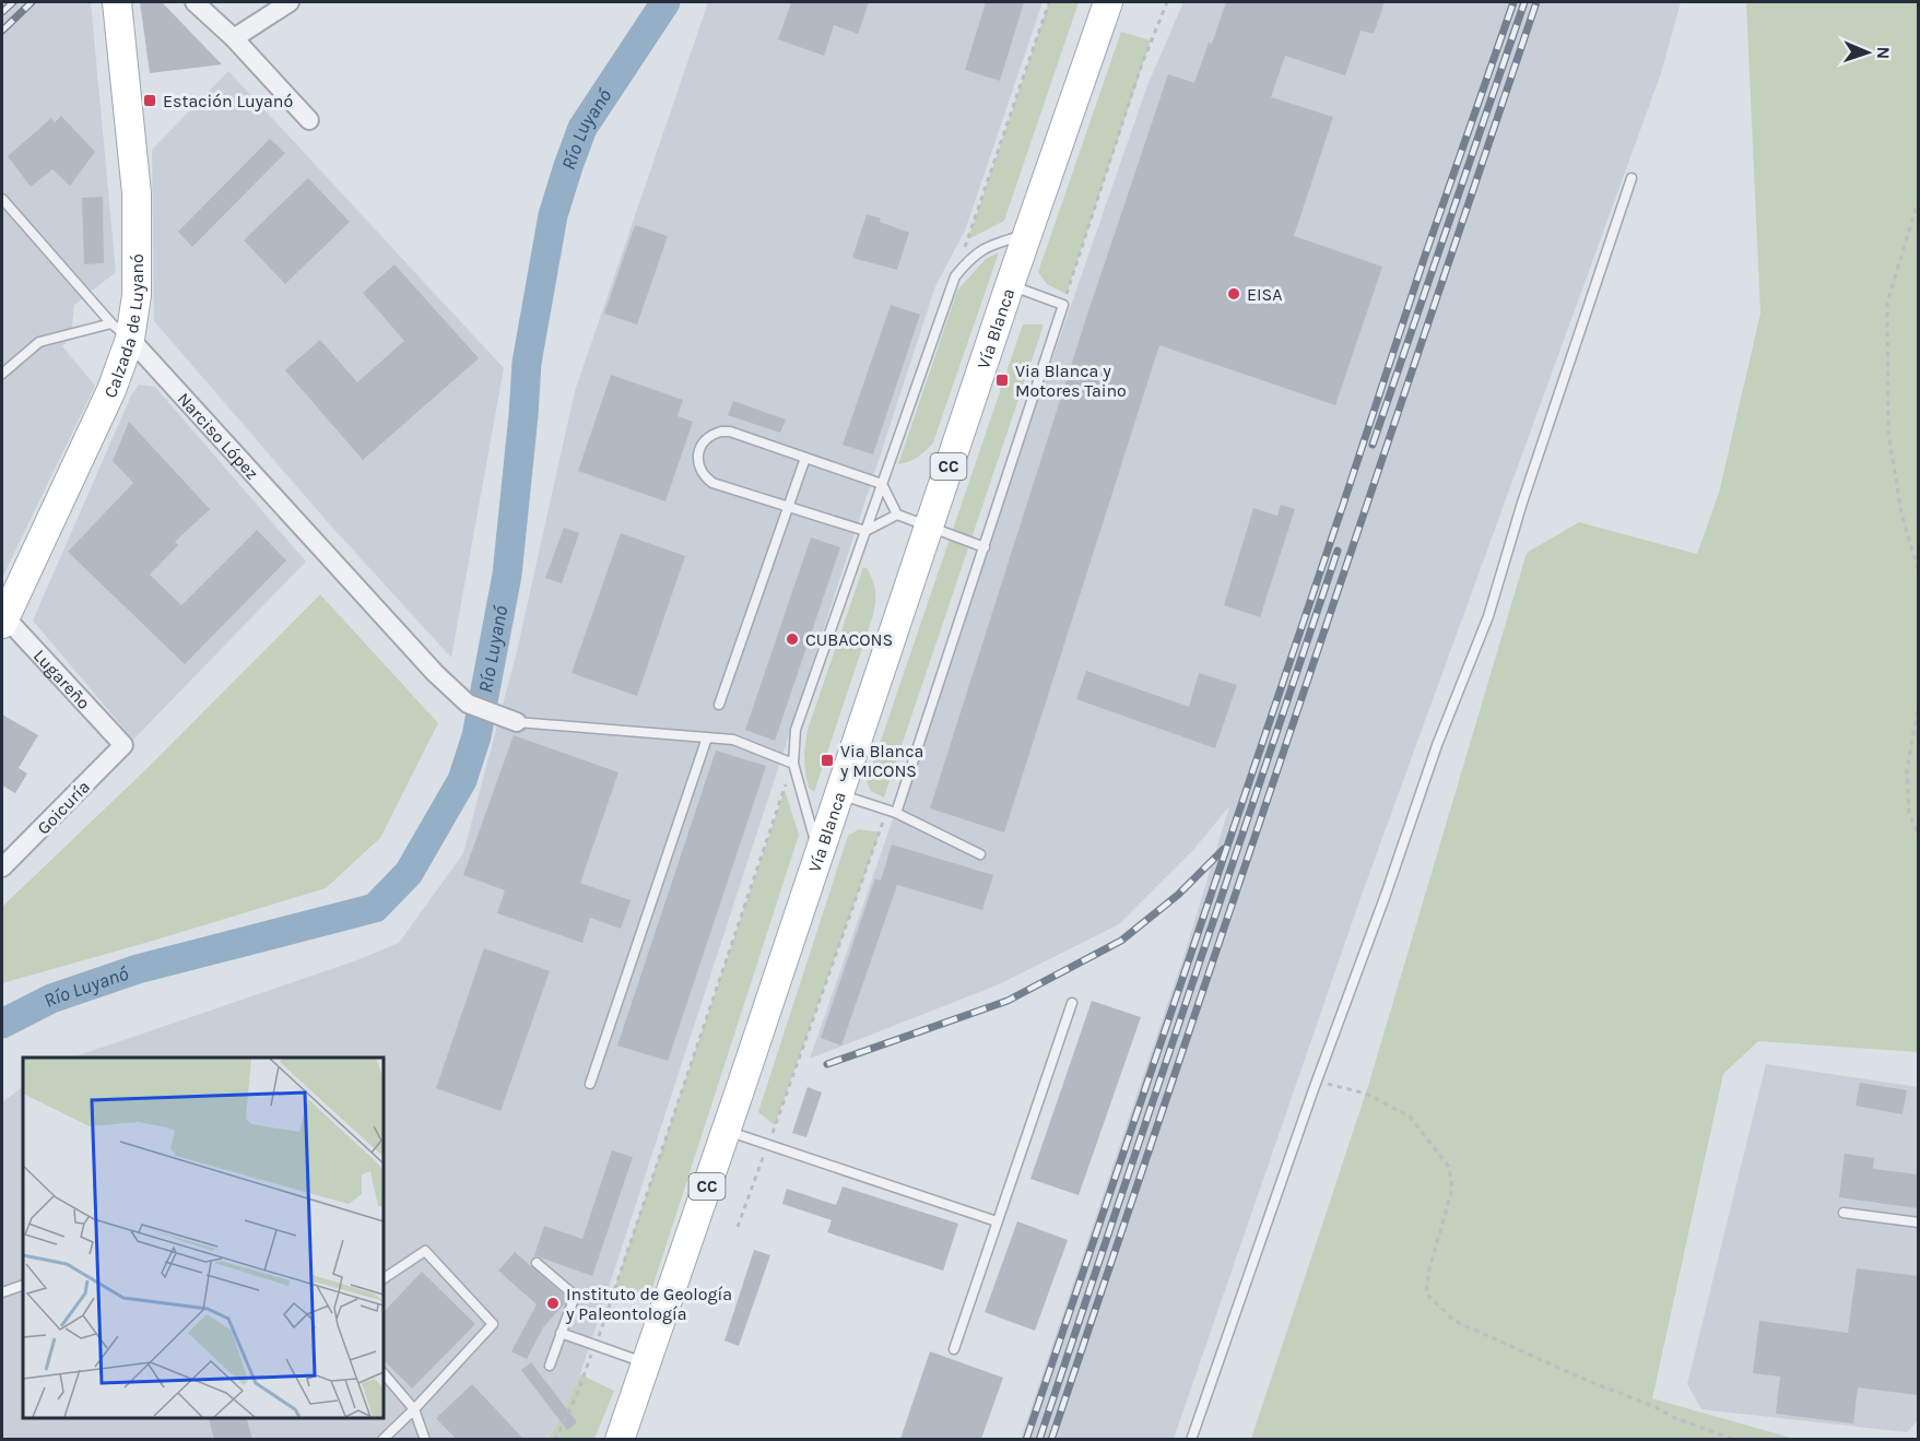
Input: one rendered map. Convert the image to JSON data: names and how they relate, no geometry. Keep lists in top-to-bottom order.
{
  "streets": {
    "main road": ["Calzada de Luyanó", "Vía Blanca", "CC"],
    "street": ["Narciso López", "Lugareño", "Goicuría"]
  },
  "crossings": [
    ["Calzada de Luyanó", "Narciso López"],
    ["Calzada de Luyanó", "Lugareño"],
    ["Lugareño", "Goicuría"]
  ],
  "water": ["Río Luyanó"],
  "places": {
    "transit": ["Estación Luyanó", "Via Blanca y Motores Taino", "Via Blanca y MICONS"],
    "other": ["EISA", "CUBACONS", "Instituto de Geología y Paleontología"]
  },
  "north": "right"
}
